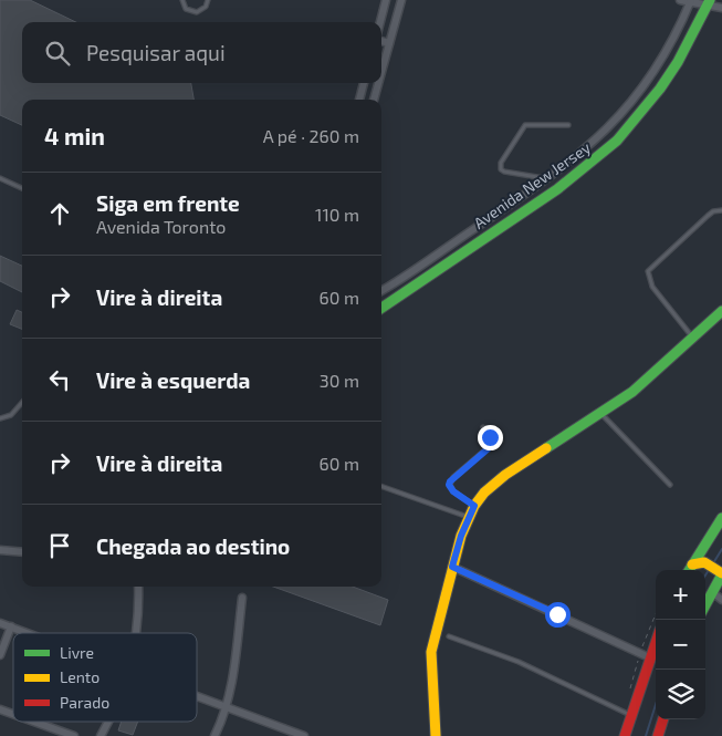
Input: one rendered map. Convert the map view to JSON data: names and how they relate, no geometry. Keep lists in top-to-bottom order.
{
  "streets": {
    "street": ["Avenida New Jersey"]
  },
  "legend": ["Livre", "Lento", "Parado"],
  "page": {
    "search": "Pesquisar aqui",
    "heading": ["4 min", "A pé · 260 m"],
    "list": [
      ["Siga em frente", "Avenida Toronto", "110 m"],
      ["Vire à direita", "60 m"],
      ["Vire à esquerda", "30 m"],
      ["Vire à direita", "60 m"],
      "Chegada ao destino"
    ],
    "map_buttons": ["+", "−"]
  }
}
